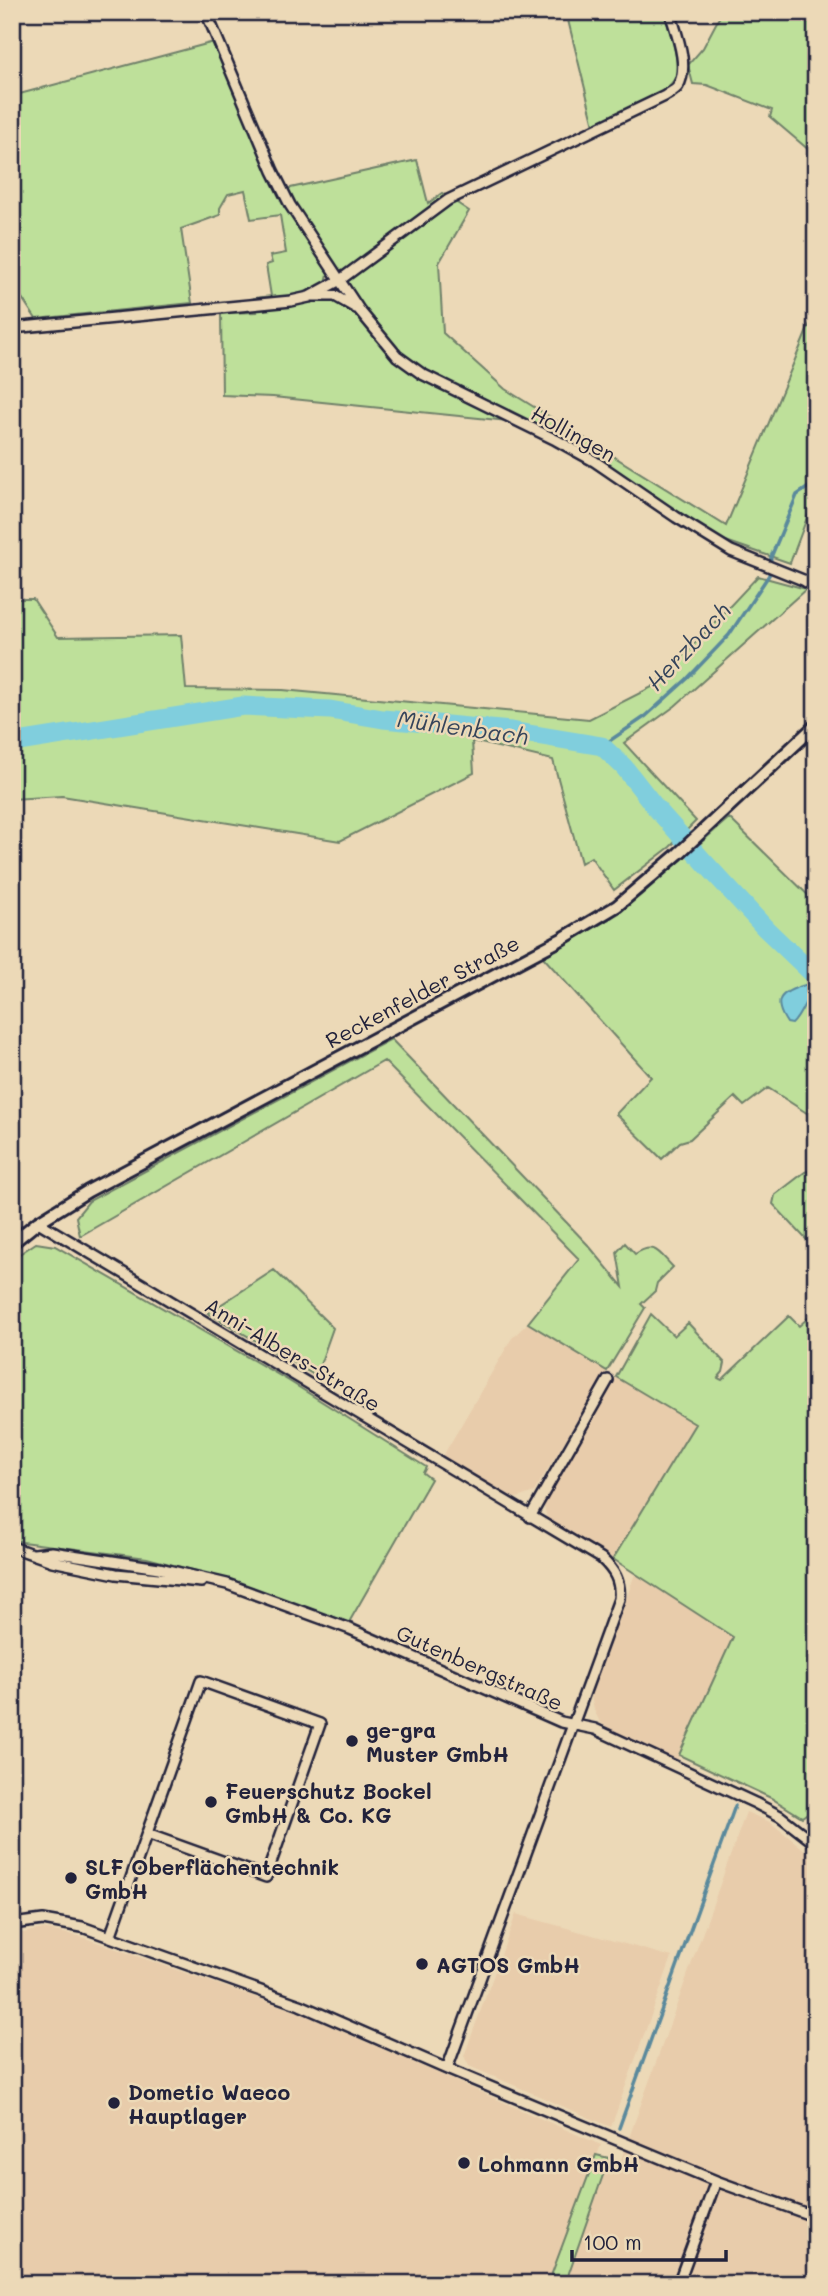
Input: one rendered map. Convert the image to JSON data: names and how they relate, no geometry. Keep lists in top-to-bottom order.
{
  "streets": {
    "street": [
      "Hollingen",
      "Reckenfelder Straße",
      "Anni-Albers-Straße",
      "Gutenbergstraße"
    ]
  },
  "crossings": [
    ["Reckenfelder Straße", "Anni-Albers-Straße"],
    ["Anni-Albers-Straße", "Gutenbergstraße"]
  ],
  "water": ["Herzbach", "Mühlenbach"],
  "places": [
    "ge-gra Muster GmbH",
    "Feuerschutz Bockel GmbH & Co. KG",
    "SLF Oberflächentechnik GmbH",
    "AGTOS GmbH",
    "Dometic Waeco Hauptlager",
    "Lohmann GmbH"
  ],
  "scale_bar": "100 m"
}
